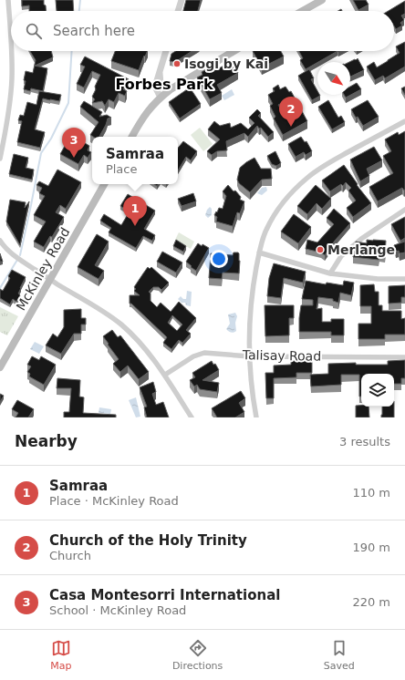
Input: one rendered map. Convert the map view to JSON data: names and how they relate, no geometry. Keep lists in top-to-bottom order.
{
  "streets": {
    "main road": ["McKinley Road"],
    "street": ["Talisay Road"]
  },
  "districts": ["Forbes Park"],
  "places": ["Isogi by Kai", "Merlange"],
  "north": "bottom right",
  "page": {
    "search": "Search here",
    "pins": ["2", "3", "1"],
    "popup": ["Samraa", "Place"],
    "heading": ["Nearby", "3 results"],
    "list": [
      {
        "mark": "1",
        "name": "Samraa",
        "note": "Place · McKinley Road",
        "value": "110 m"
      },
      {
        "mark": "2",
        "name": "Church of the Holy Trinity",
        "note": "Church",
        "value": "190 m"
      },
      {
        "mark": "3",
        "name": "Casa Montesorri International",
        "note": "School · McKinley Road",
        "value": "220 m"
      }
    ],
    "nav": ["Map", "Directions", "Saved"]
  }
}
